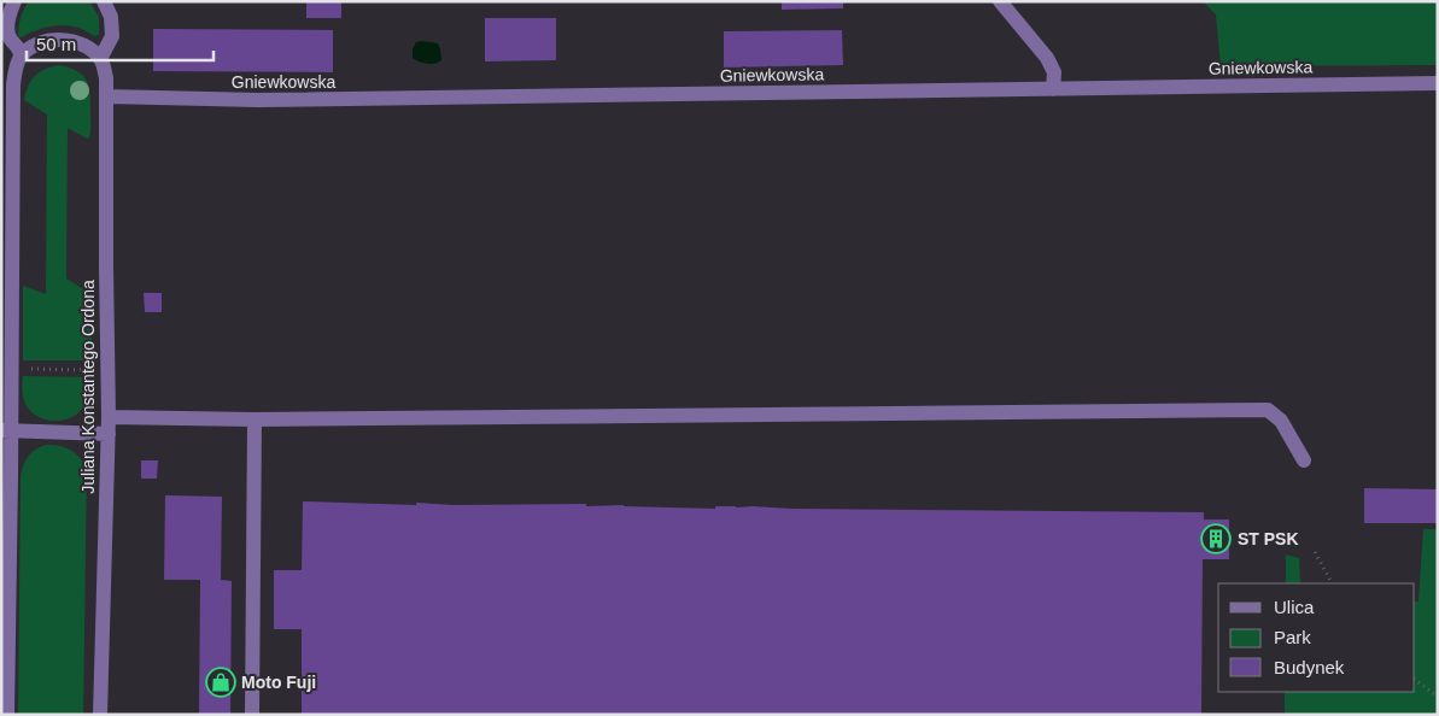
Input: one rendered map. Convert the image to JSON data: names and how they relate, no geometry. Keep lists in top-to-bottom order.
{
  "streets": {
    "street": ["Gniewkowska", "Juliana Konstantego Ordona"]
  },
  "crossings": [
    ["Gniewkowska", "Juliana Konstantego Ordona"]
  ],
  "places": {
    "building": ["ST PSK"],
    "shop": ["Moto Fuji"]
  },
  "legend": ["Ulica", "Park", "Budynek"],
  "scale_bar": "50 m"
}
